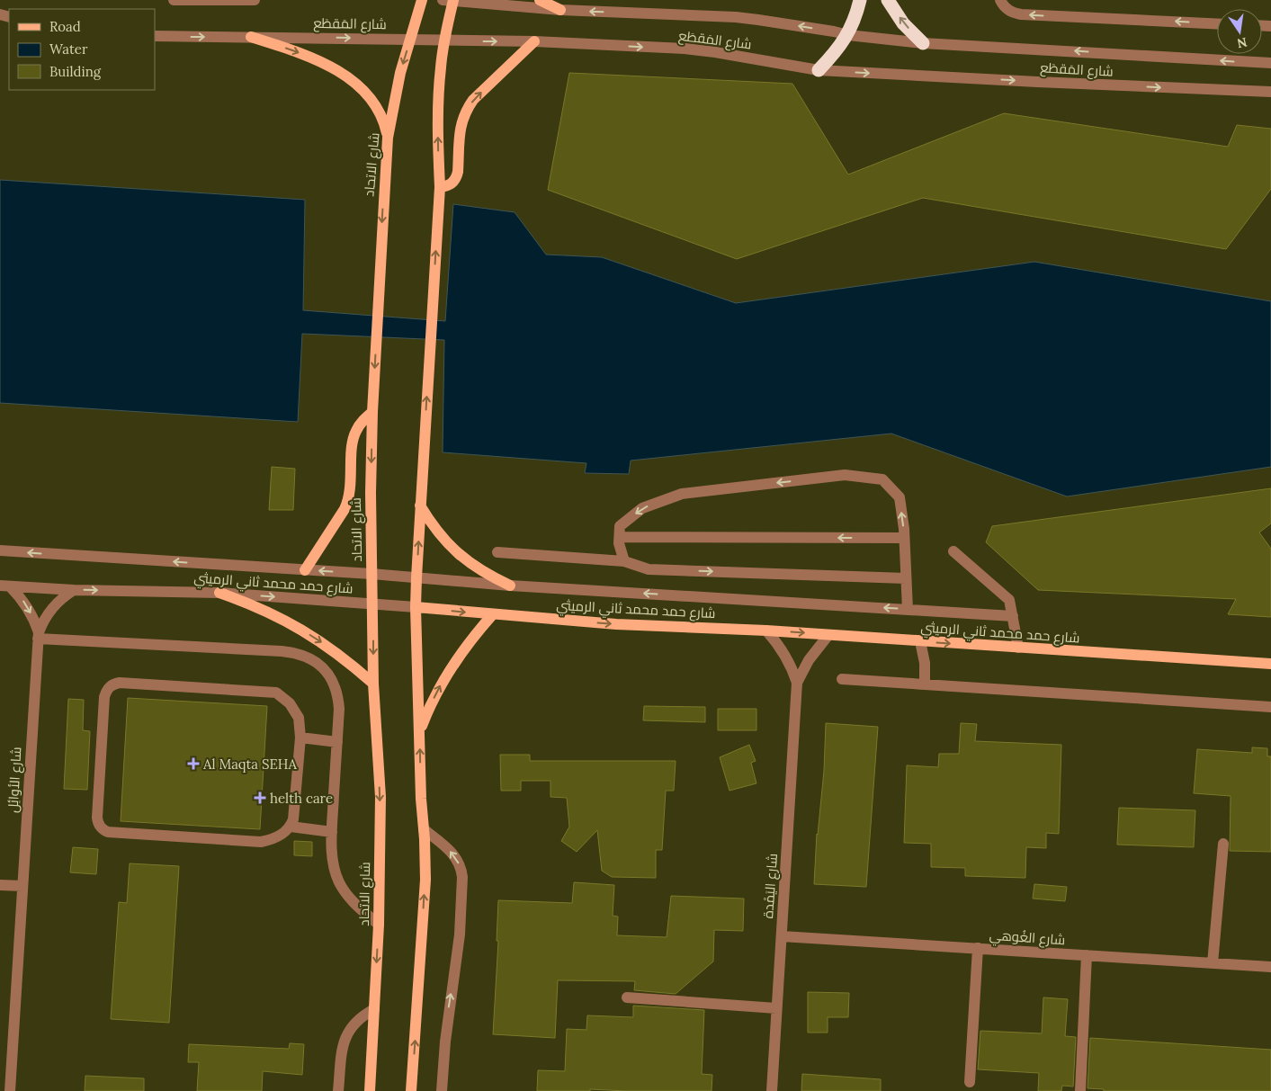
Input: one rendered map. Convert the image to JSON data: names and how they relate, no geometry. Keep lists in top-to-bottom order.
{
  "streets": {
    "main road": ["شارع الاتحاد", "شارع حمد محمد ثاني الرميثي"],
    "street": [
      "شارع المَقطَع",
      "شارع الأوائِل",
      "شارع اليَمْدة",
      "شارع الغُوهي"
    ]
  },
  "crossings": [
    ["شارع المَقطَع", "شارع الاتحاد"],
    ["شارع الاتحاد", "شارع حمد محمد ثاني الرميثي"],
    ["شارع حمد محمد ثاني الرميثي", "شارع الأوائِل"],
    ["شارع حمد محمد ثاني الرميثي", "شارع اليَمْدة"],
    ["شارع اليَمْدة", "شارع الغُوهي"]
  ],
  "places": {
    "health": ["Al Maqta SEHA", "helth care"]
  },
  "legend": ["Road", "Water", "Building"],
  "north": "bottom"
}
